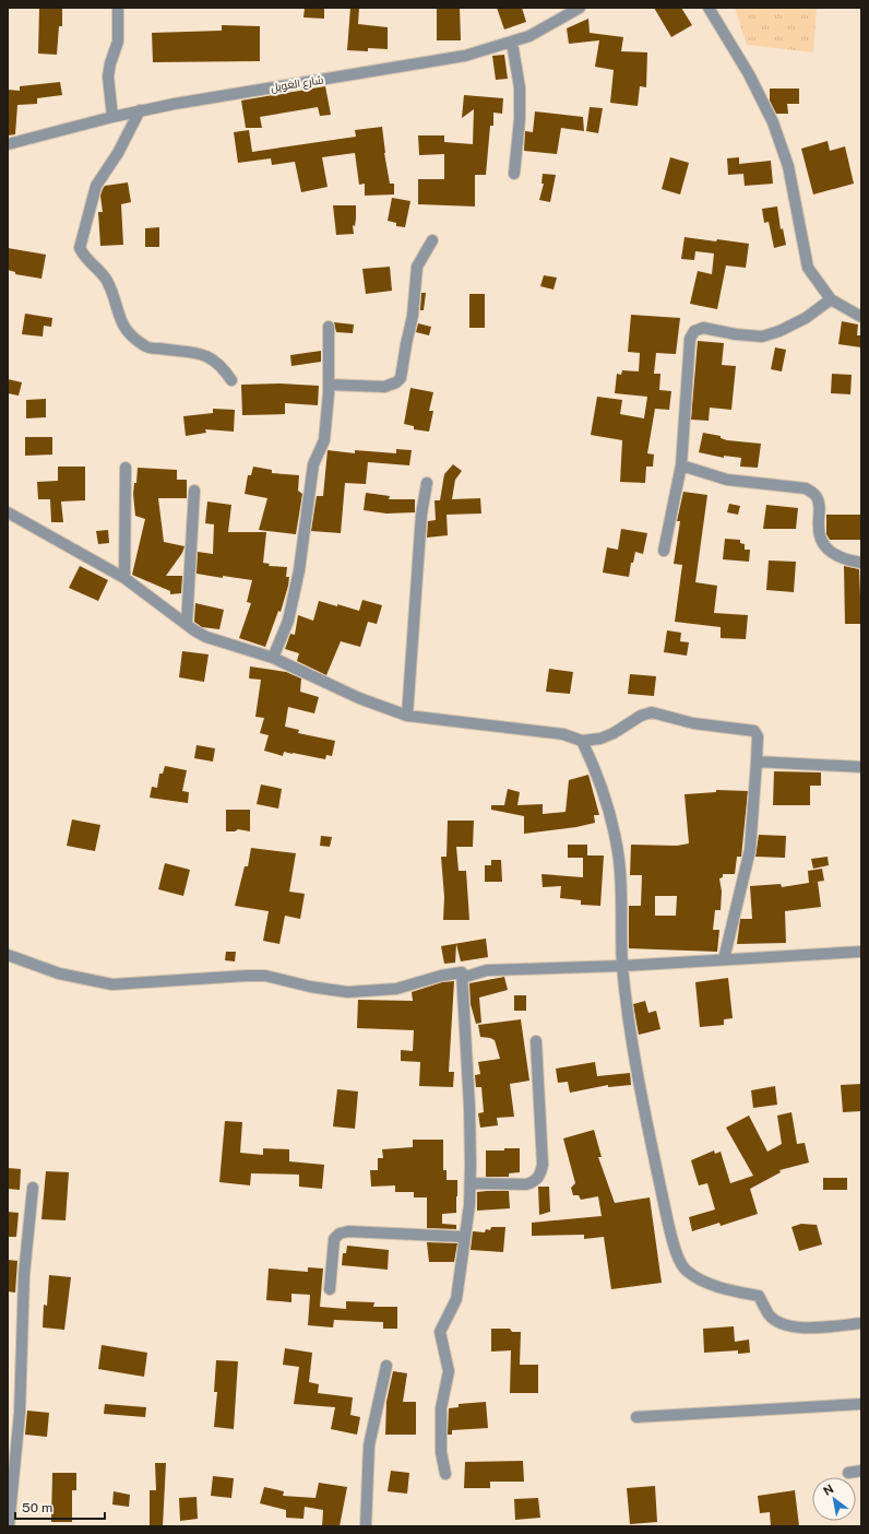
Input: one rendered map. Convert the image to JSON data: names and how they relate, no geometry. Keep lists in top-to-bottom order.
{
  "streets": {
    "street": ["شارع الغويل"]
  },
  "scale_bar": "50 m",
  "north": "top left"
}
